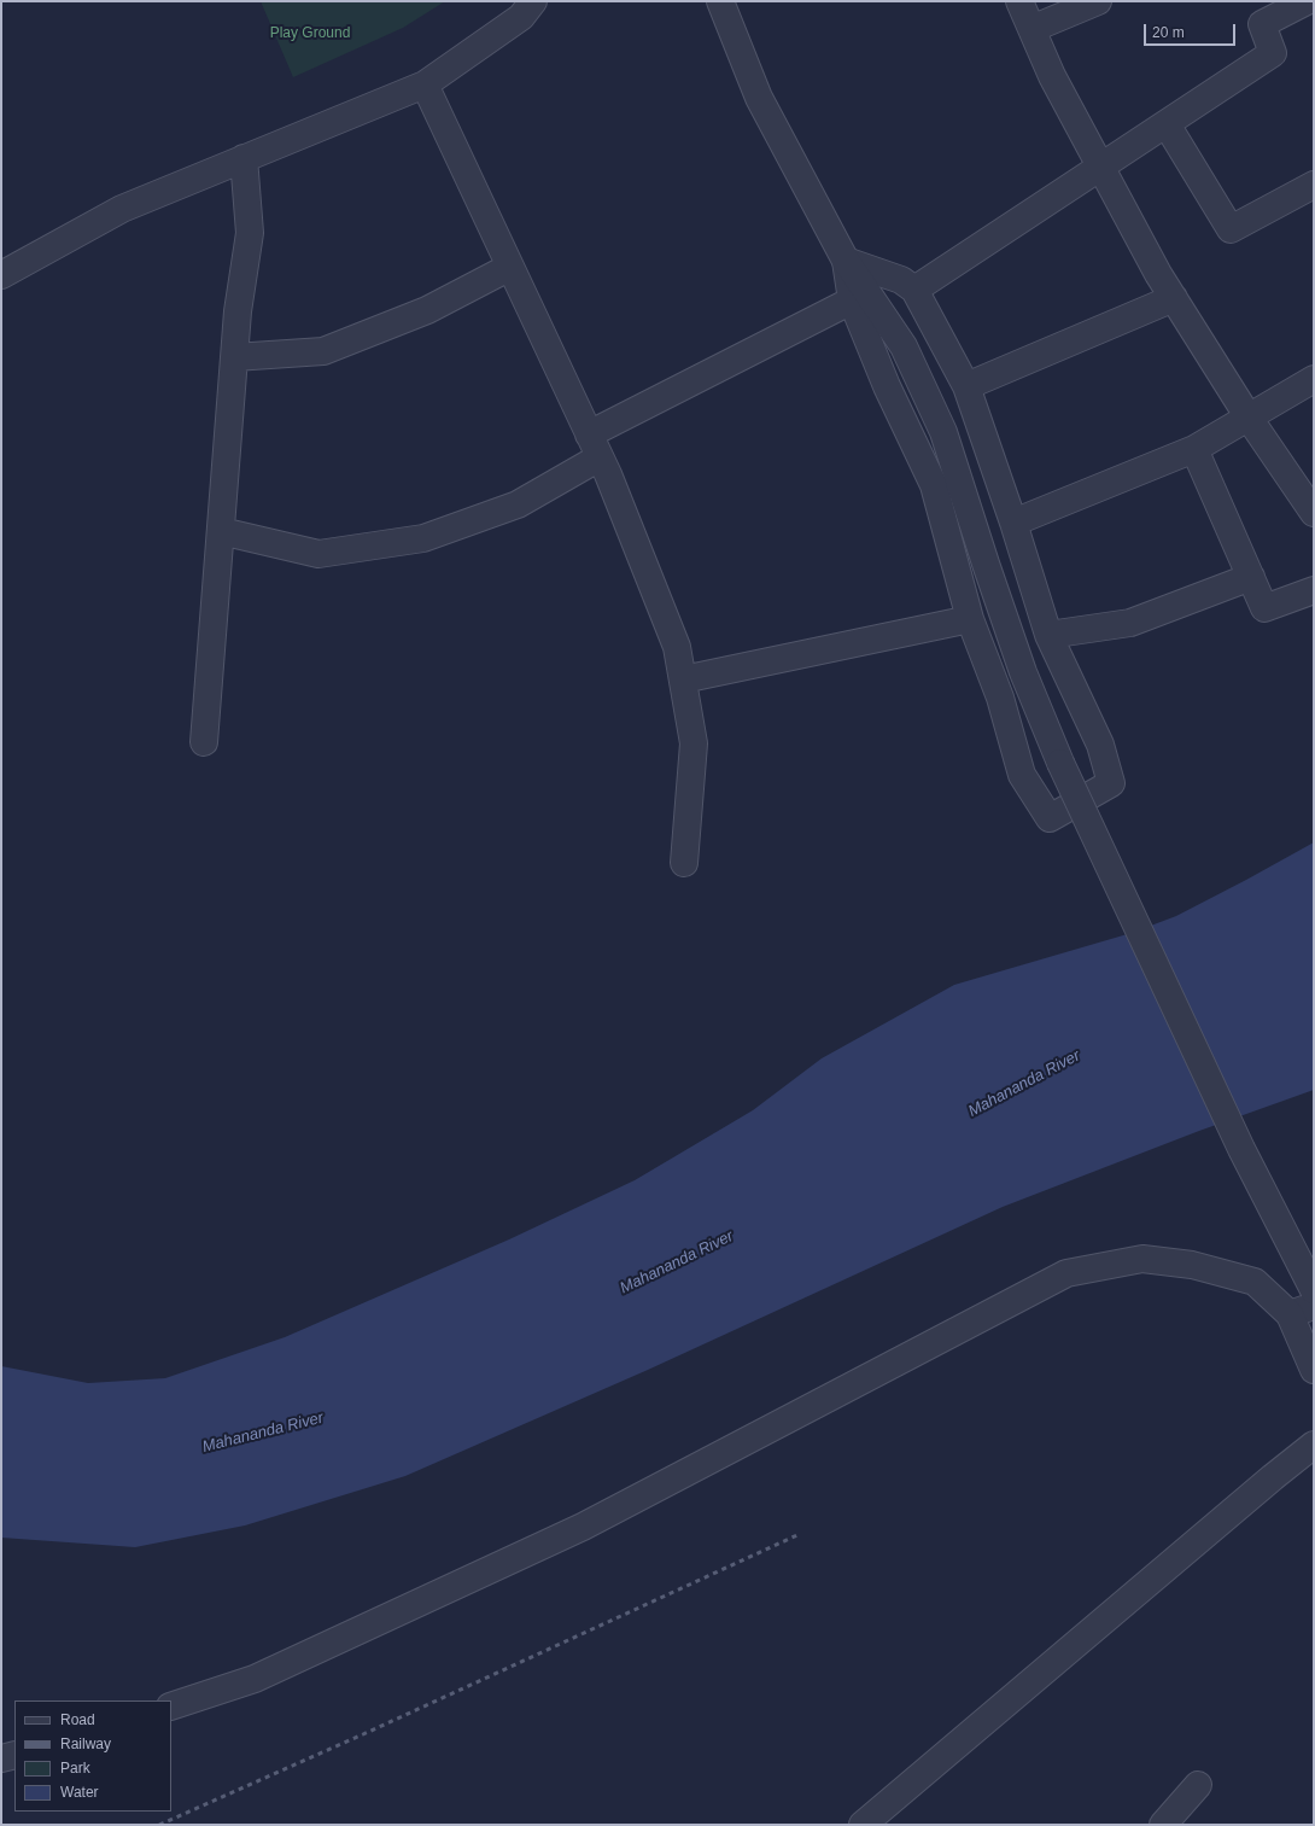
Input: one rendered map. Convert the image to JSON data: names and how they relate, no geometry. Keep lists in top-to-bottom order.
{
  "water": ["Mahananda River"],
  "parks": ["Play Ground"],
  "legend": [
    "Road",
    "Railway",
    "Park",
    "Water"
  ],
  "scale_bar": "20 m"
}
